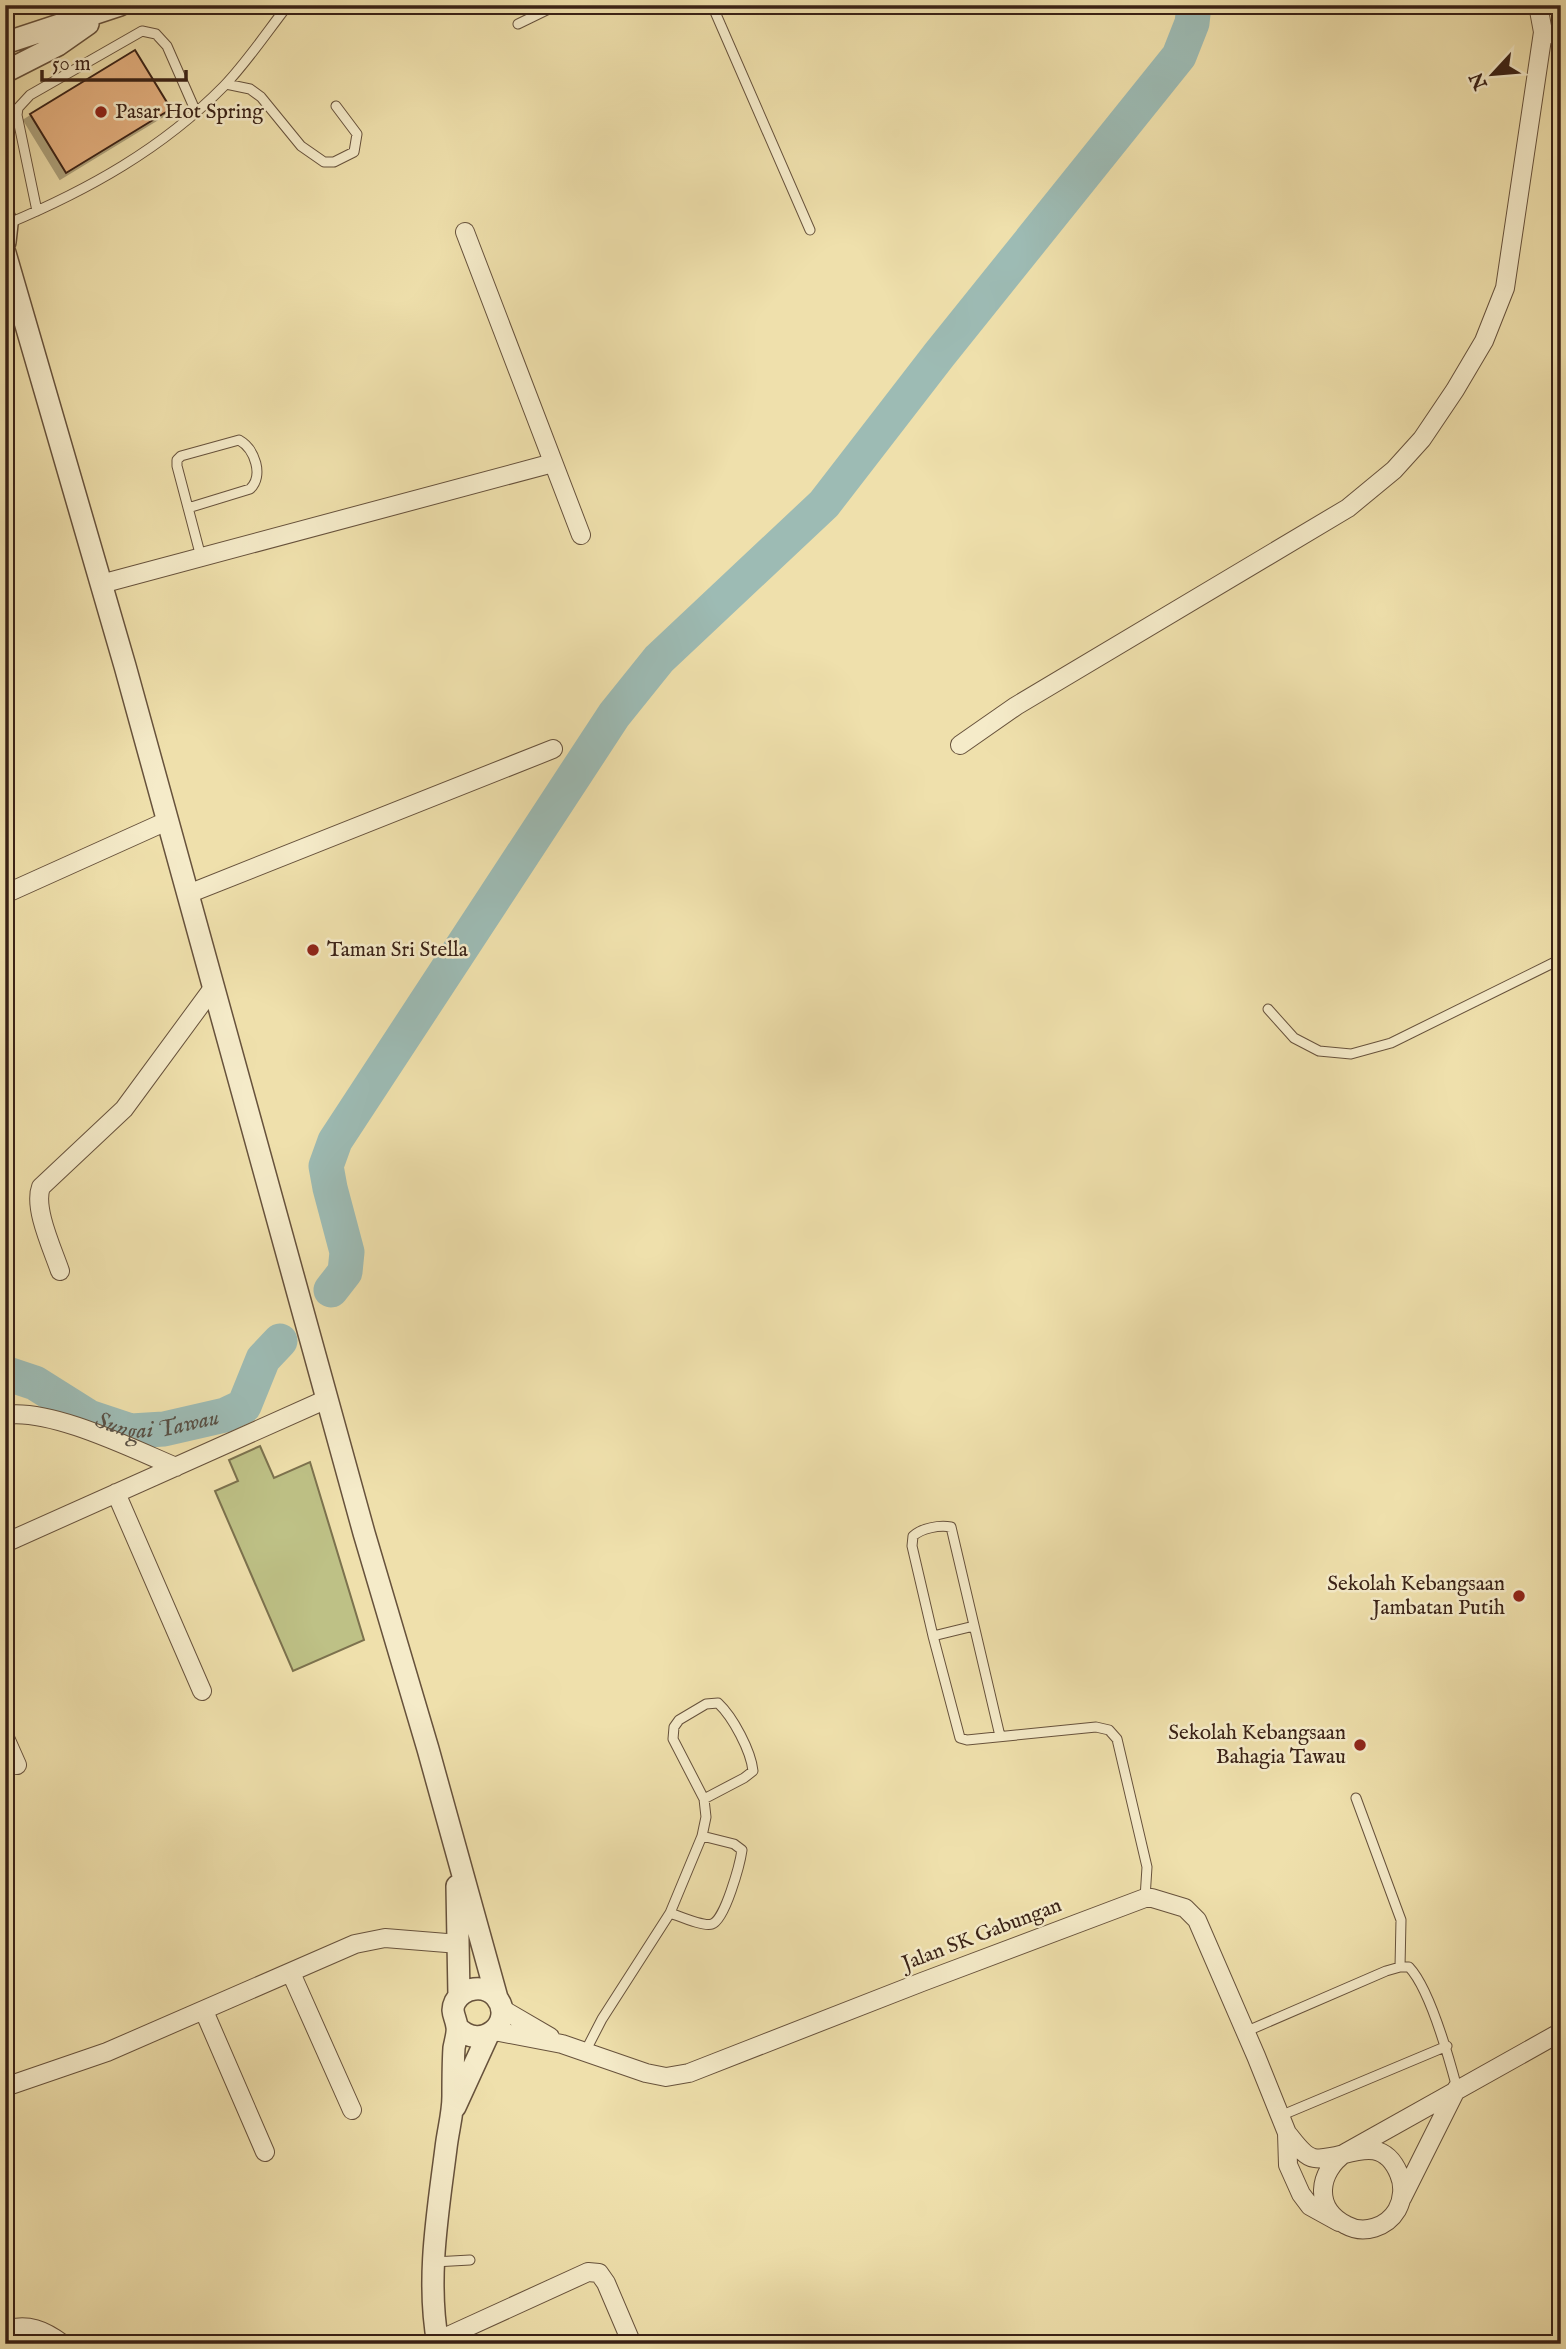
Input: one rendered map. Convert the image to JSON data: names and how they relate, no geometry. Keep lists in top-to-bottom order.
{
  "streets": {
    "street": ["Jalan SK Gabungan"]
  },
  "water": ["Sungai Tawau"],
  "places": [
    "Pasar Hot Spring",
    "Taman Sri Stella",
    "Sekolah Kebangsaan Jambatan Putih",
    "Sekolah Kebangsaan Bahagia Tawau"
  ],
  "scale_bar": "50 m",
  "north": "bottom left"
}
